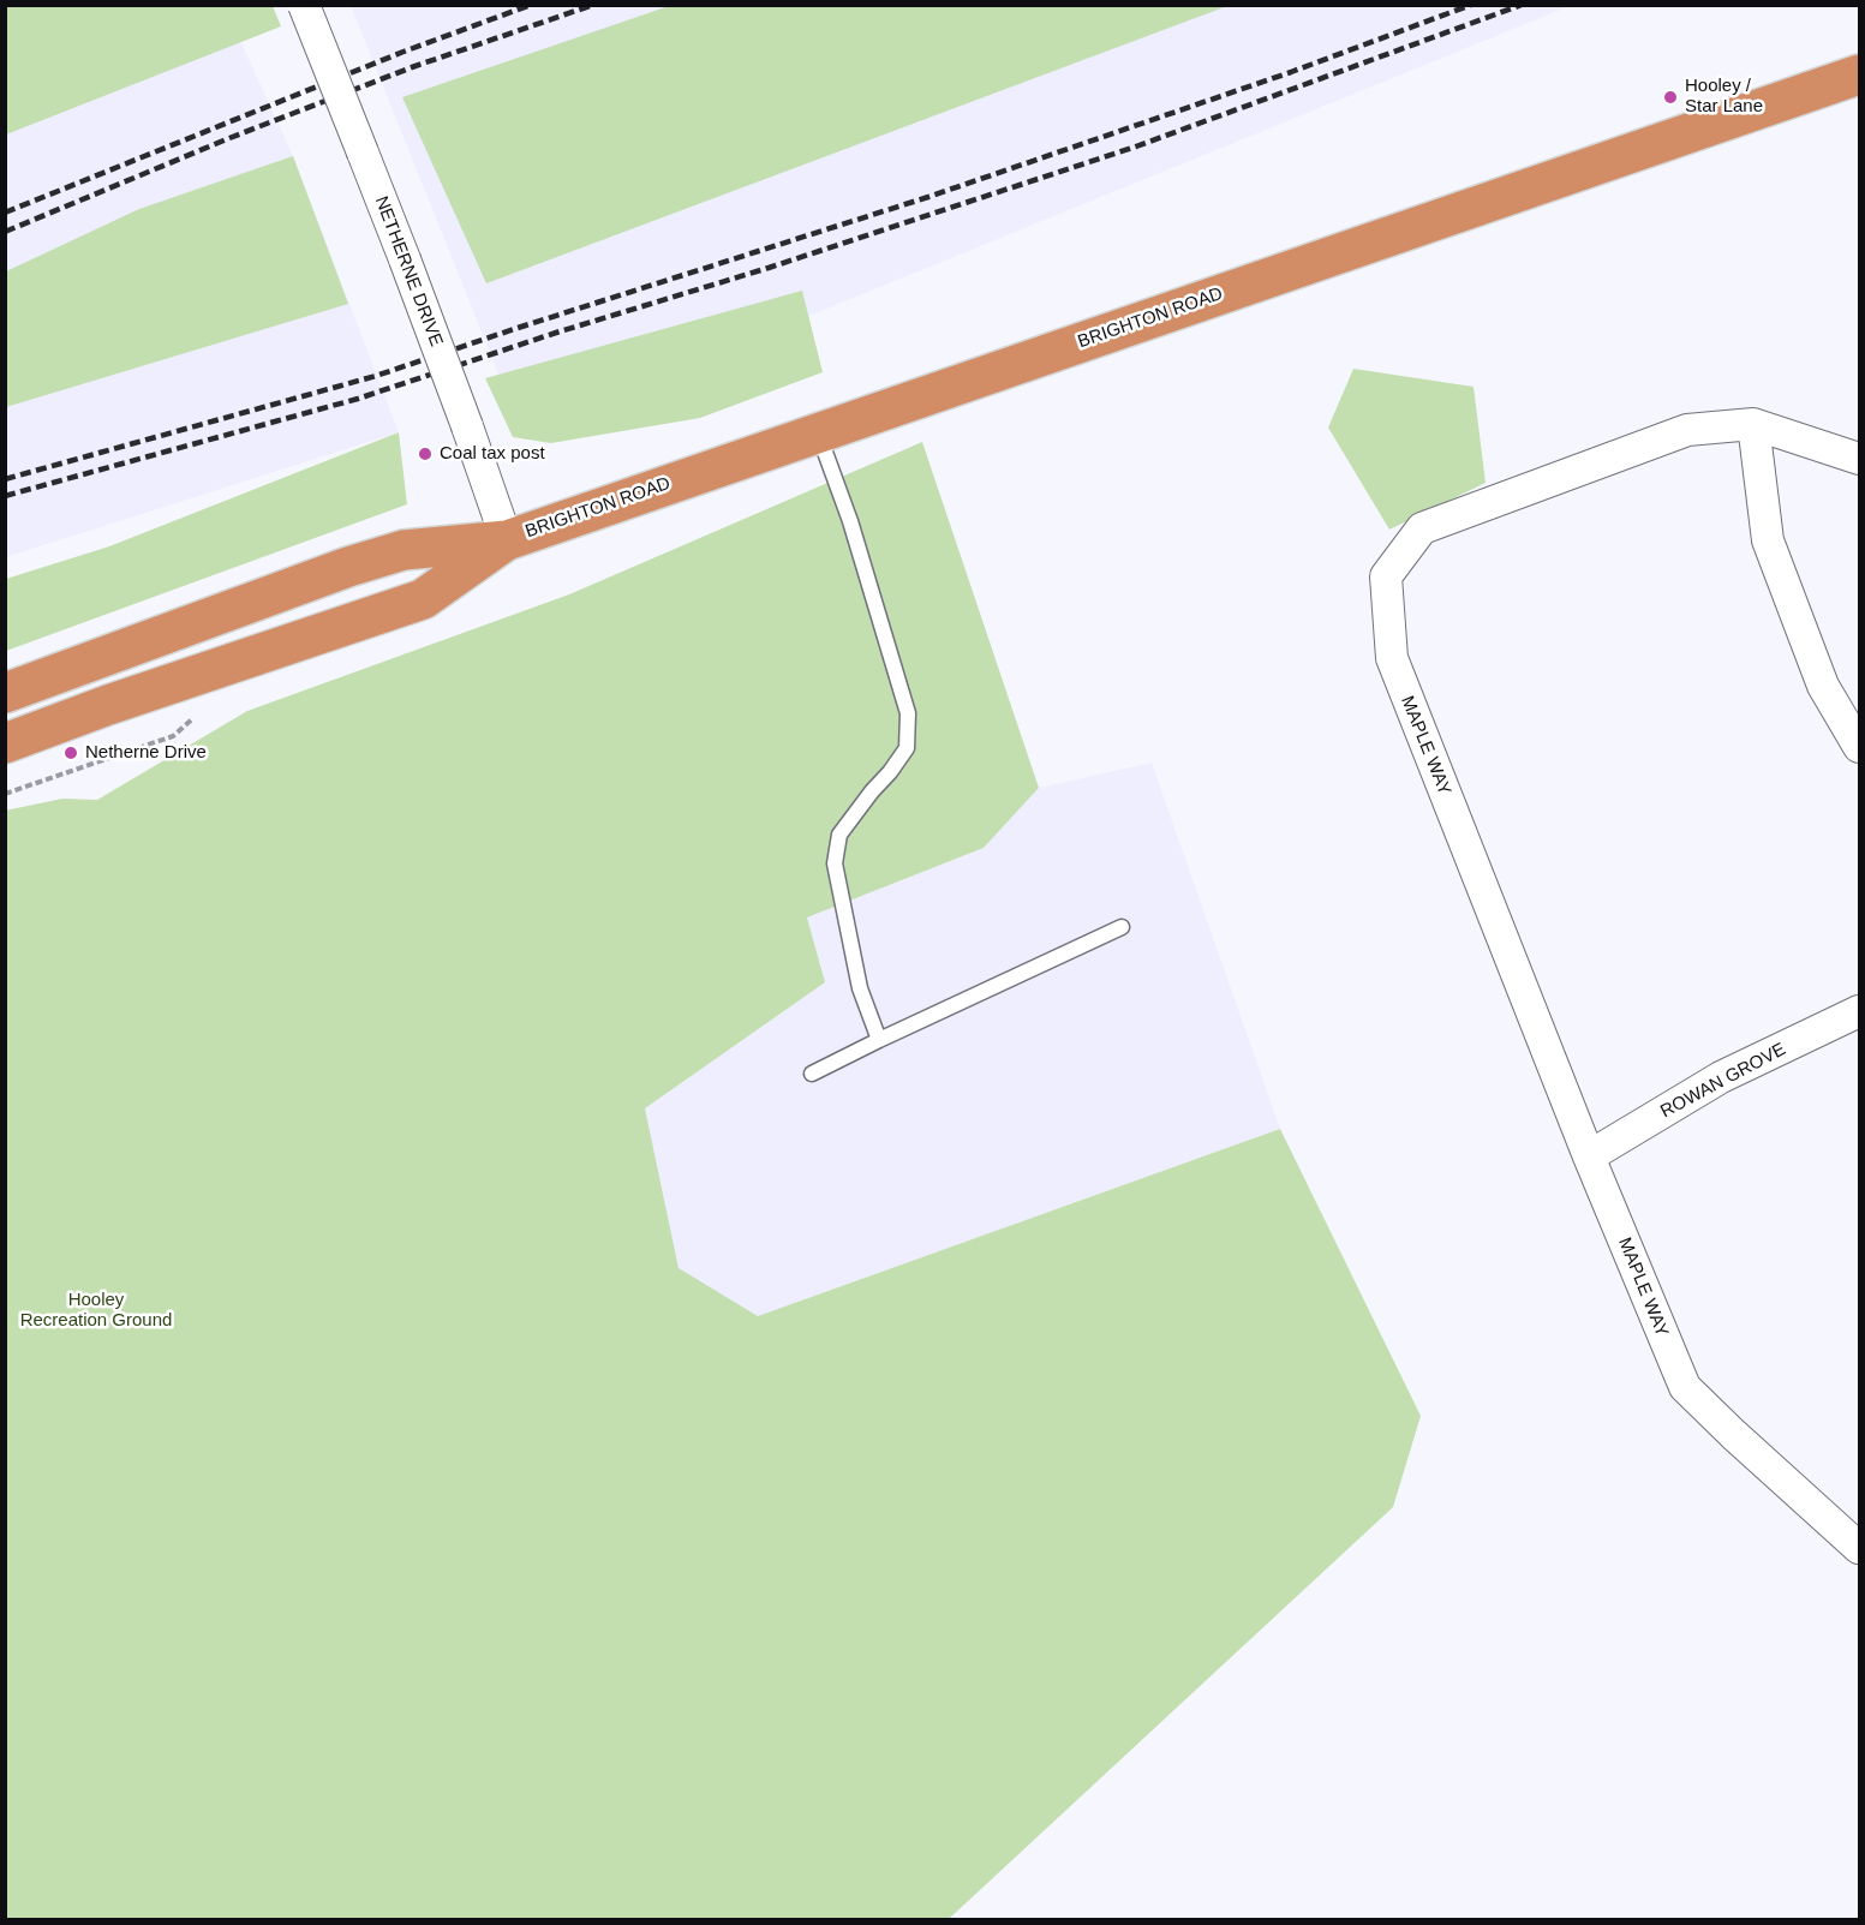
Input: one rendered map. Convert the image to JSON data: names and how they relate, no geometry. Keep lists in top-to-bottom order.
{
  "streets": {
    "highway": ["BRIGHTON ROAD"],
    "street": ["NETHERNE DRIVE", "MAPLE WAY", "ROWAN GROVE"]
  },
  "crossings": [
    ["NETHERNE DRIVE", "BRIGHTON ROAD"],
    ["MAPLE WAY", "ROWAN GROVE"]
  ],
  "parks": ["Hooley Recreation Ground"],
  "places": ["Hooley / Star Lane", "Coal tax post", "Netherne Drive"]
}
